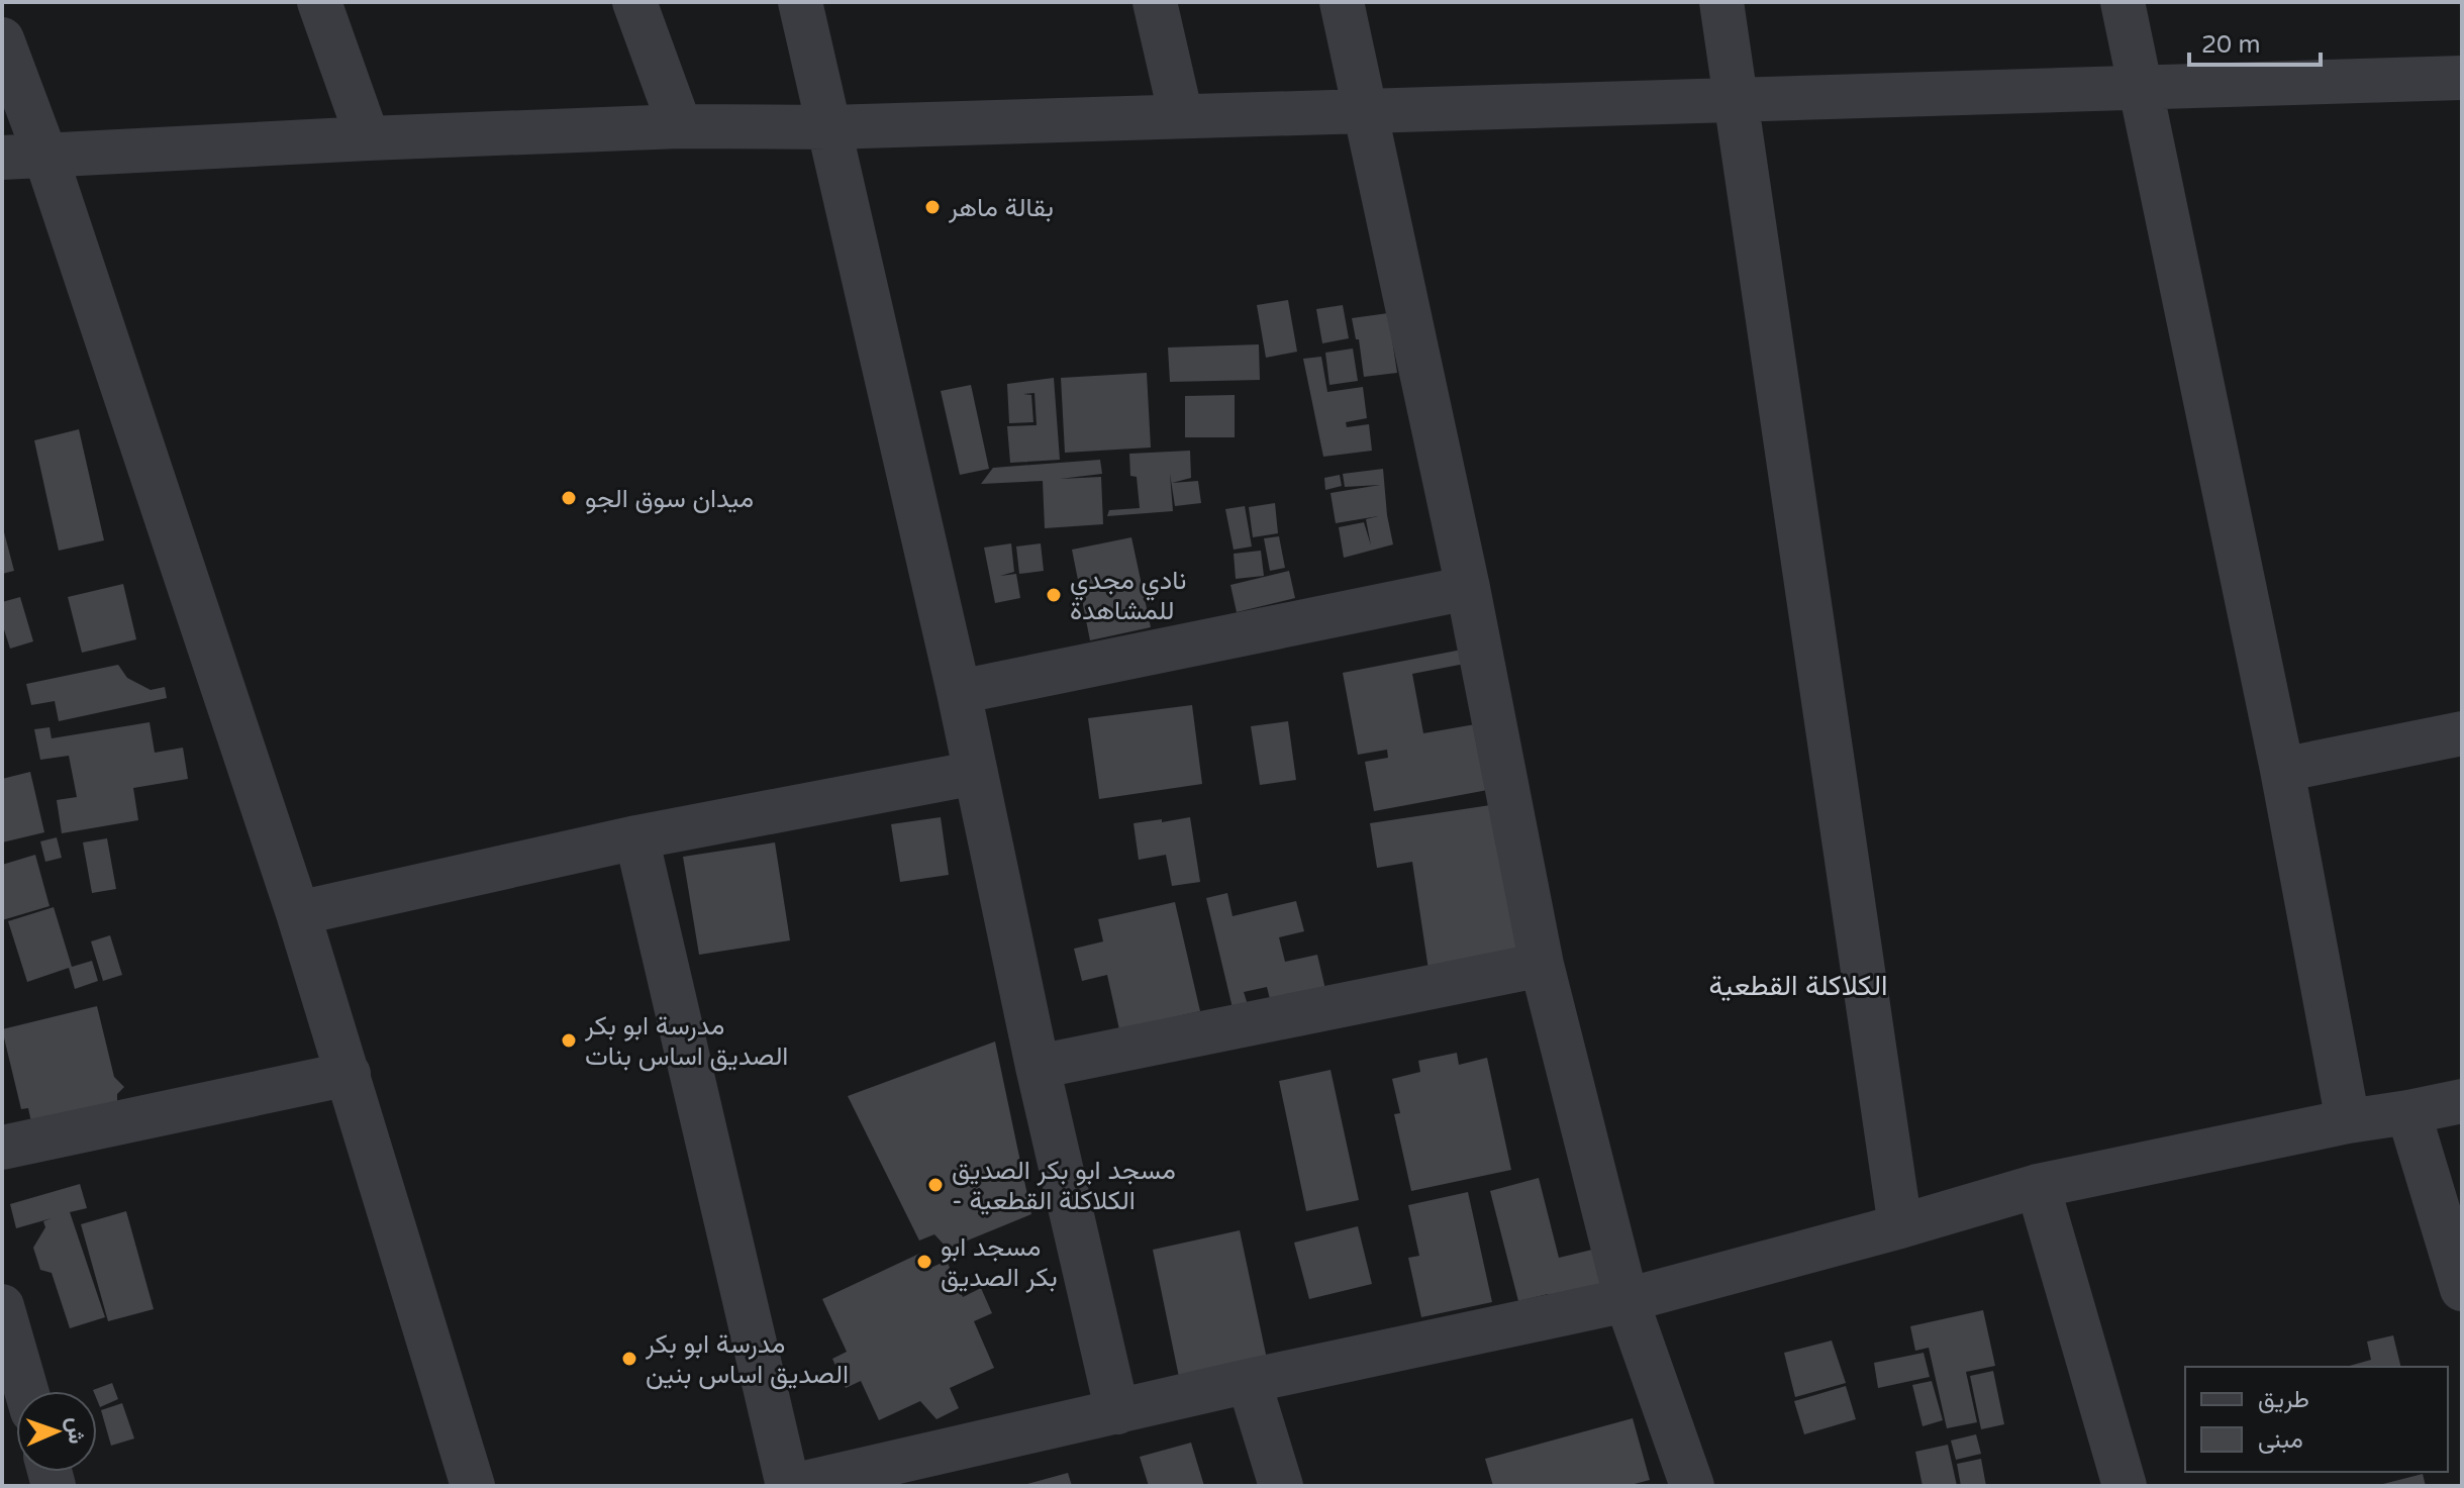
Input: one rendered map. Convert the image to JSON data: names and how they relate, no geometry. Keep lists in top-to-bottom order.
{
  "districts": ["الكلاكلة القطعية"],
  "places": [
    "بقالة ماهر",
    "ميدان سوق الجو",
    "نادي مجدي للمشاهدة",
    "مدرسة ابو بكر الصديق اساس بنات",
    "مسجد ابو بكر الصديق - الكلاكلة القطعية",
    "مسجد ابو بكر الصديق",
    "مدرسة ابو بكر الصديق اساس بنين"
  ],
  "legend": ["طريق", "مبنى"],
  "scale_bar": "20 m",
  "north": "right"
}
